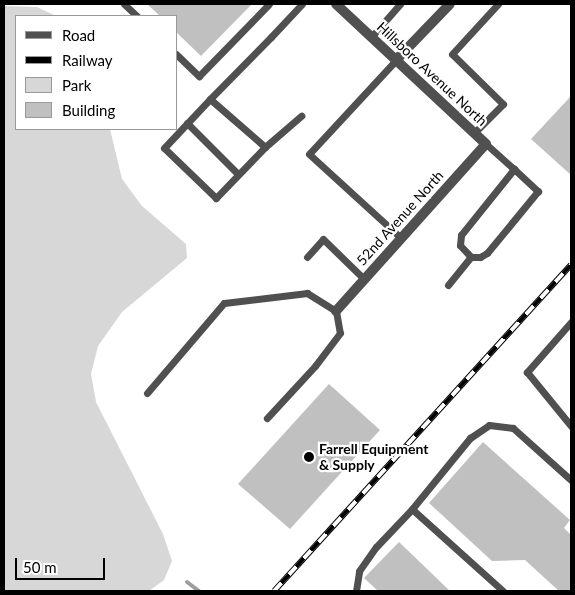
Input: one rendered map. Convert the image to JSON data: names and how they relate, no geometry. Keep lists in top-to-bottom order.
{
  "streets": {
    "street": ["Hillsboro Avenue North", "52nd Avenue North"]
  },
  "crossings": [
    ["Hillsboro Avenue North", "52nd Avenue North"]
  ],
  "places": ["Farrell Equipment & Supply"],
  "legend": [
    "Road",
    "Railway",
    "Park",
    "Building"
  ],
  "scale_bar": "50 m"
}
